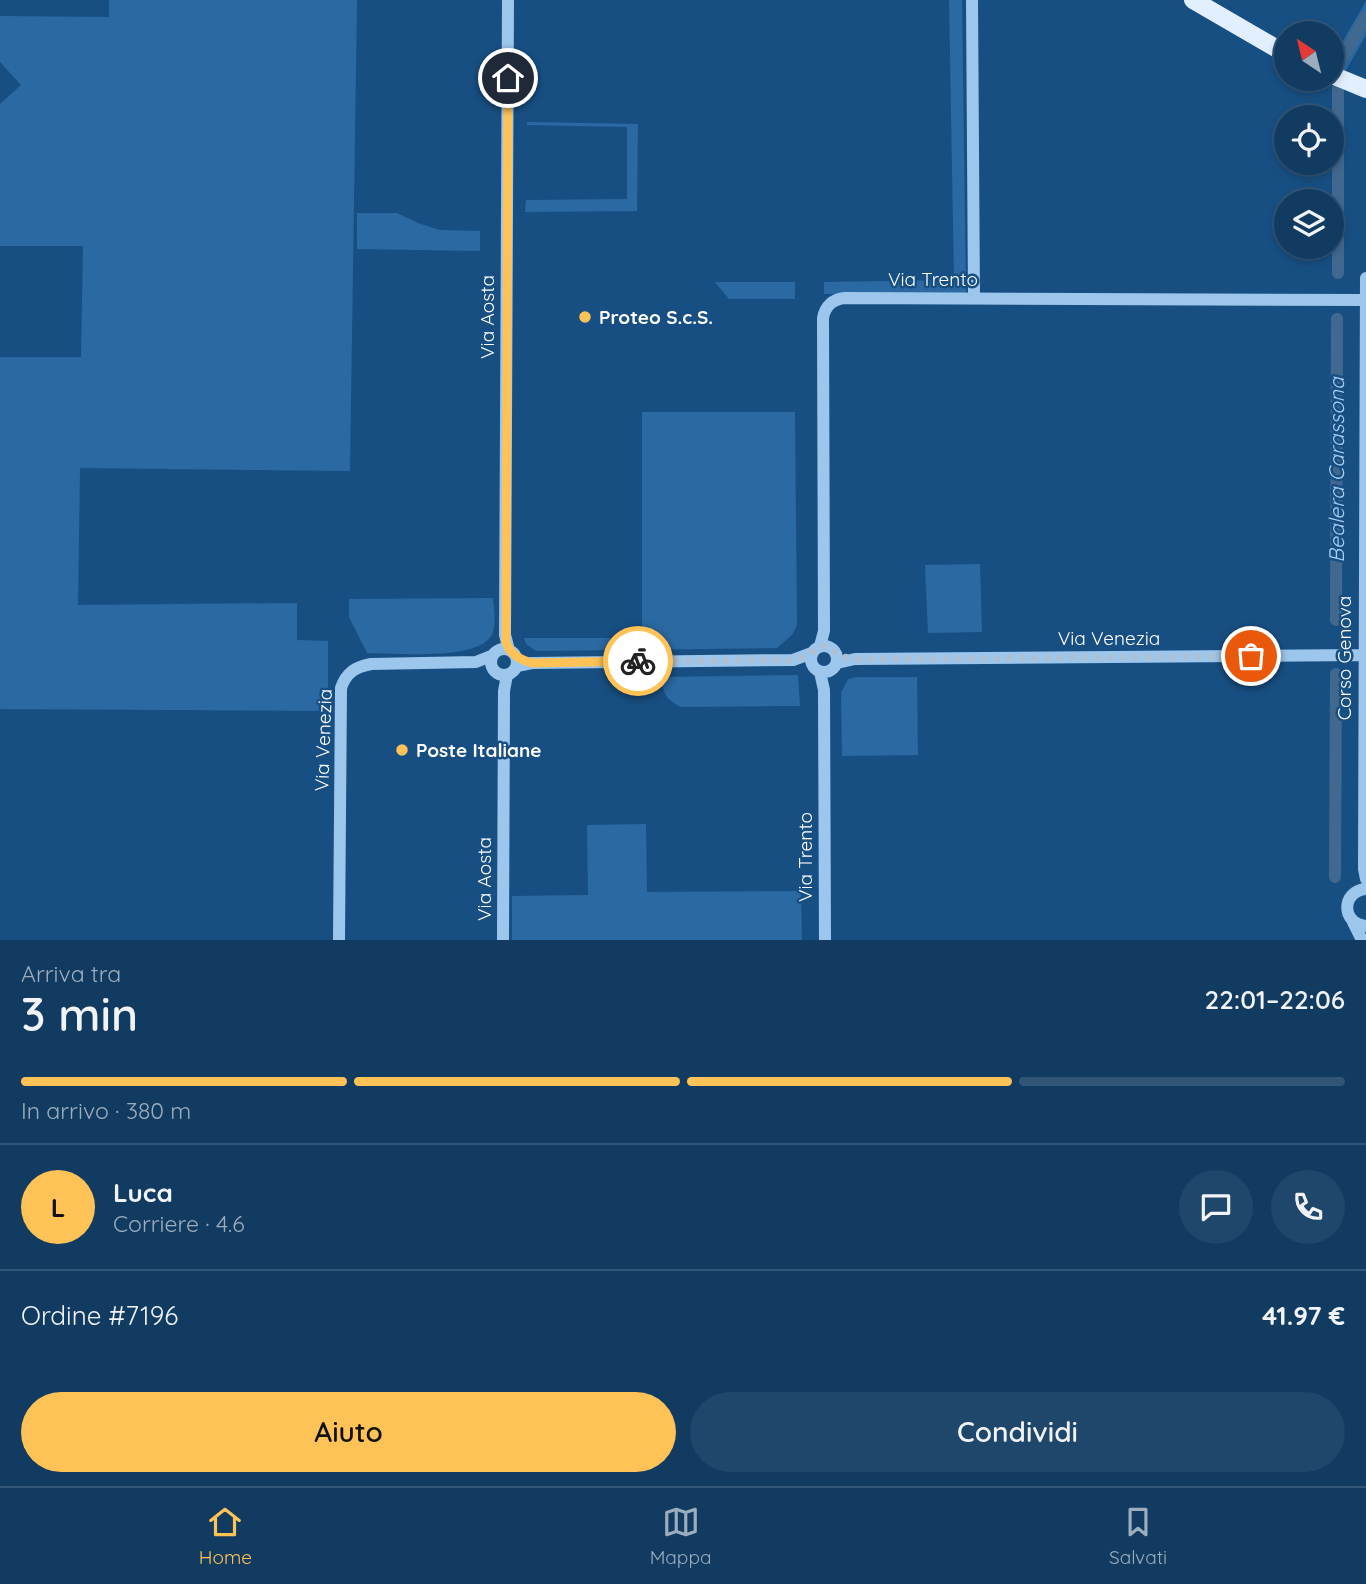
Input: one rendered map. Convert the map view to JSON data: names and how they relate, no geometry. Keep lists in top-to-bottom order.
{
  "streets": {
    "street": [
      "Via Trento",
      "Via Aosta",
      "Via Venezia",
      "Corso Genova"
    ]
  },
  "crossings": [
    ["Via Trento", "Via Venezia"],
    ["Via Trento", "Corso Genova"],
    ["Via Aosta", "Via Venezia"],
    ["Via Venezia", "Corso Genova"]
  ],
  "water": ["Bealera Carassona"],
  "places": ["Proteo S.c.S.", "Poste Italiane"],
  "north": "top left",
  "page": {
    "heading": ["3 min", "Arriva tra", "22:01–22:06"],
    "panel": [
      "Luca",
      "Corriere · 4.6",
      "Ordine #7196",
      "41.97 €"
    ],
    "bar": "In arrivo · 380 m",
    "round": "L",
    "buttons": ["Aiuto", "Condividi"],
    "tabs": ["Home", "Mappa", "Salvati"]
  }
}
